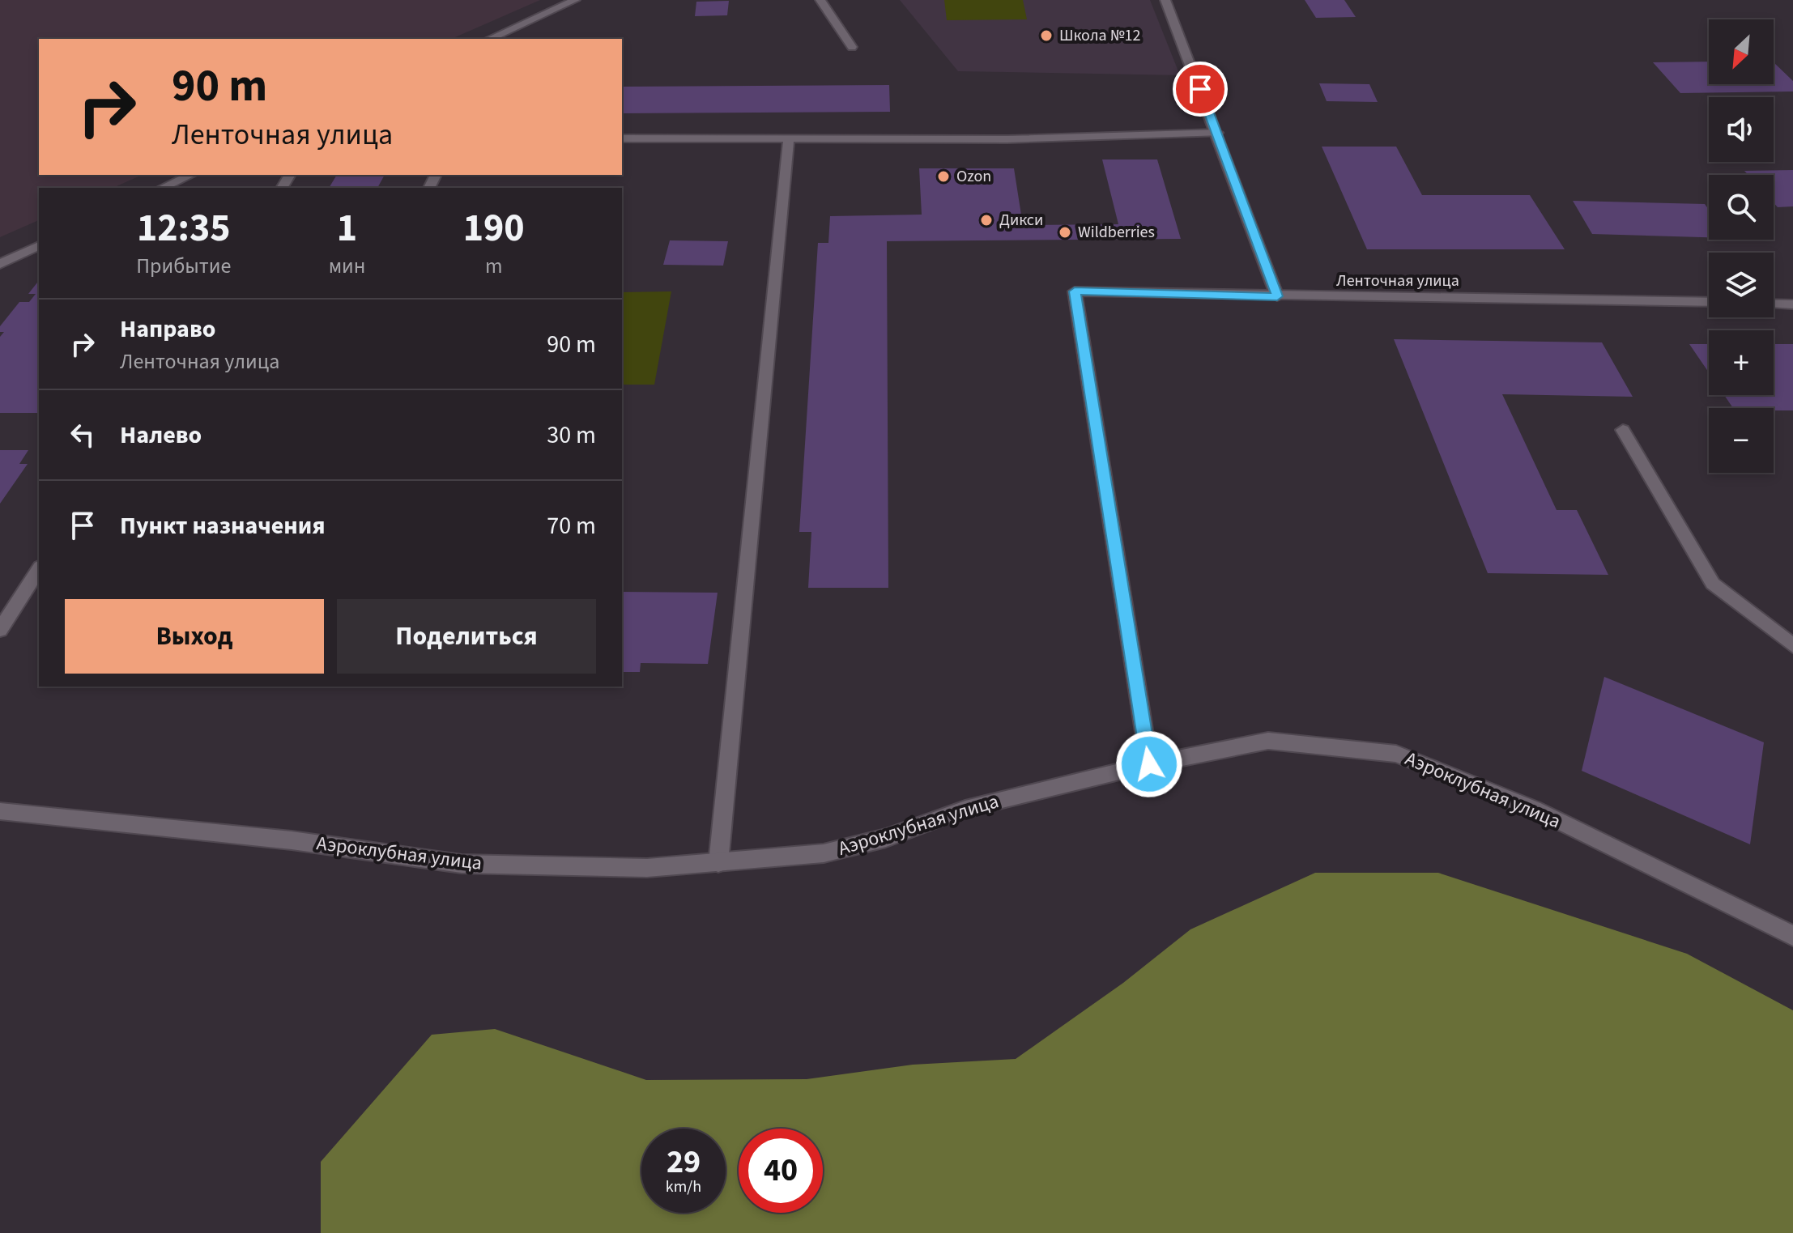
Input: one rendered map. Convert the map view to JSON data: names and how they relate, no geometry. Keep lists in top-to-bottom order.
{
  "streets": {
    "street": ["Ленточная улица", "Аэроклубная улица"]
  },
  "crossings": [
    ["Ленточная улица", "Аэроклубная улица"]
  ],
  "places": [
    "Школа №12",
    "Ozon",
    "Дикси",
    "Wildberries"
  ],
  "north": "bottom left",
  "page": {
    "map_buttons": ["+", "−"],
    "turn": ["90 m", "Ленточная улица"],
    "eta": [
      "12:35",
      "Прибытие",
      "1",
      "мин",
      "190",
      "m"
    ],
    "list": [
      {
        "name": "Направо",
        "note": "Ленточная улица",
        "value": "90 m"
      },
      {
        "name": "Налево",
        "value": "30 m"
      },
      {
        "name": "Пункт назначения",
        "value": "70 m"
      }
    ],
    "buttons": ["Выход", "Поделиться"],
    "speed": "29 km/h",
    "limit": "40"
  }
}
